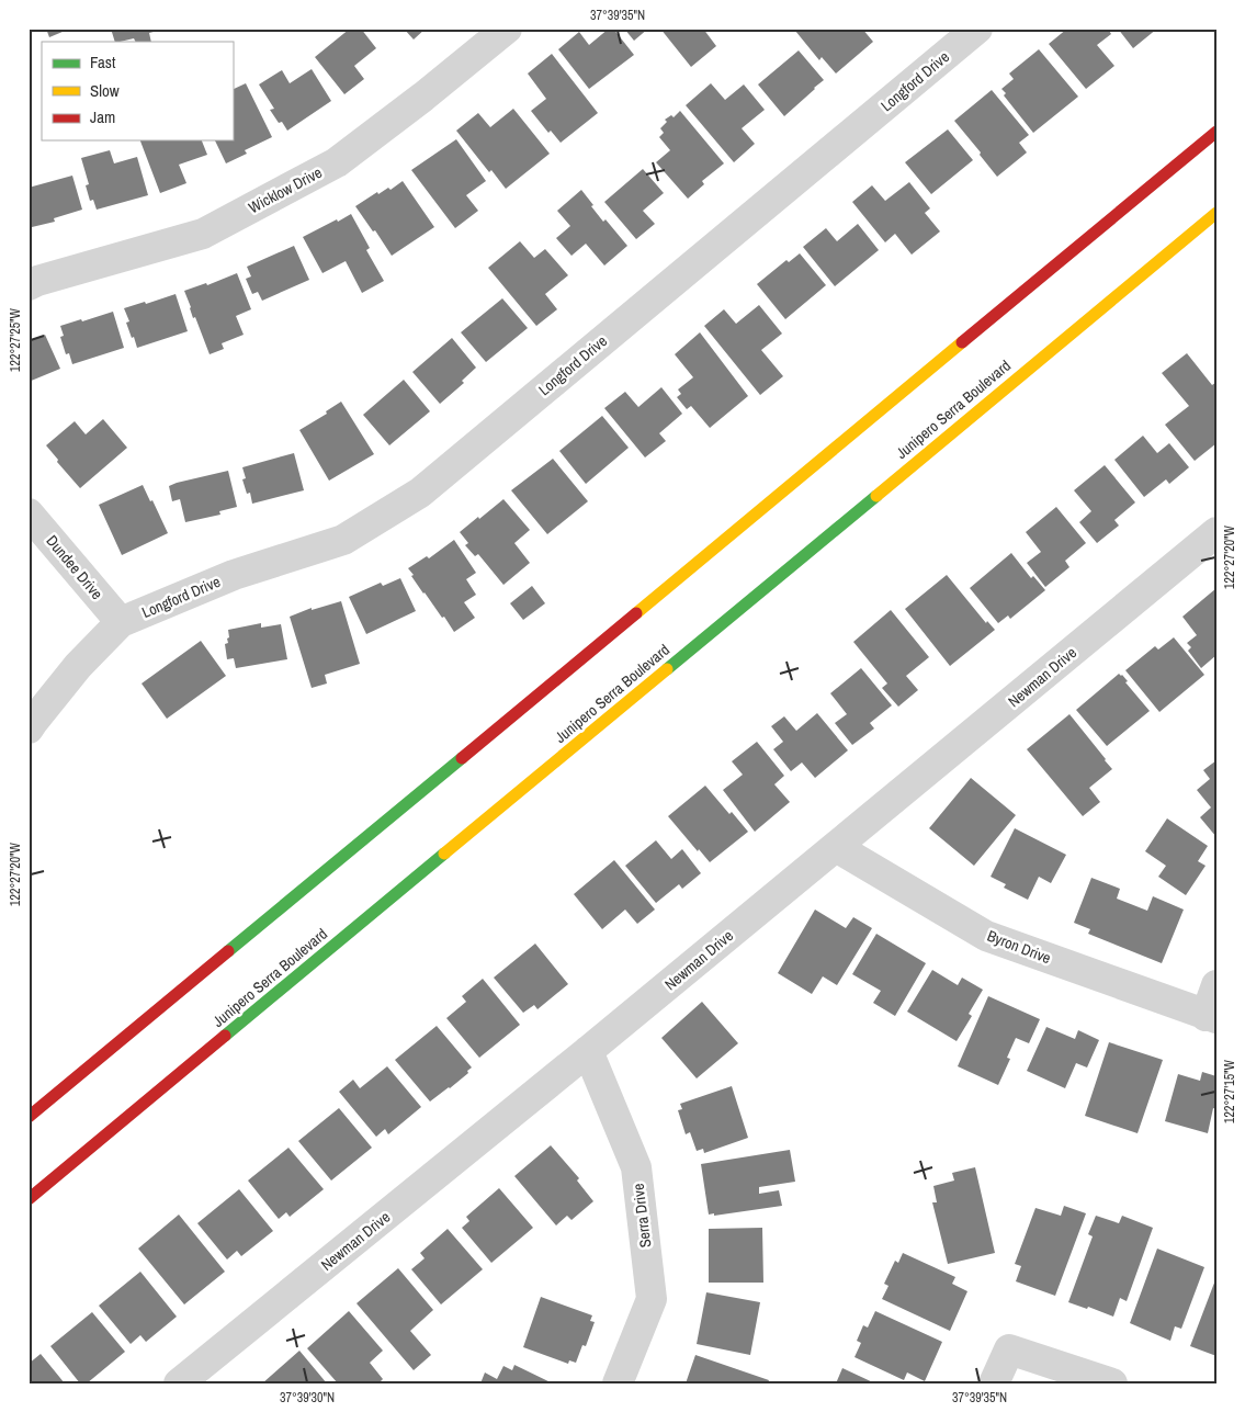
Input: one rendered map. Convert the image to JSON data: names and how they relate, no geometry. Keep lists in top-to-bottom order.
{
  "streets": {
    "main road": ["Junipero Serra Boulevard"],
    "street": [
      "Longford Drive",
      "Wicklow Drive",
      "Dundee Drive",
      "Newman Drive",
      "Byron Drive",
      "Serra Drive"
    ]
  },
  "crossings": [
    ["Longford Drive", "Dundee Drive"],
    ["Newman Drive", "Byron Drive"],
    ["Newman Drive", "Serra Drive"]
  ],
  "legend": ["Fast", "Slow", "Jam"],
  "coordinates": [
    "37°39'35\"N",
    "122°27'25\"W",
    "122°27'20\"W",
    "122°27'15\"W",
    "37°39'30\"N"
  ]
}
